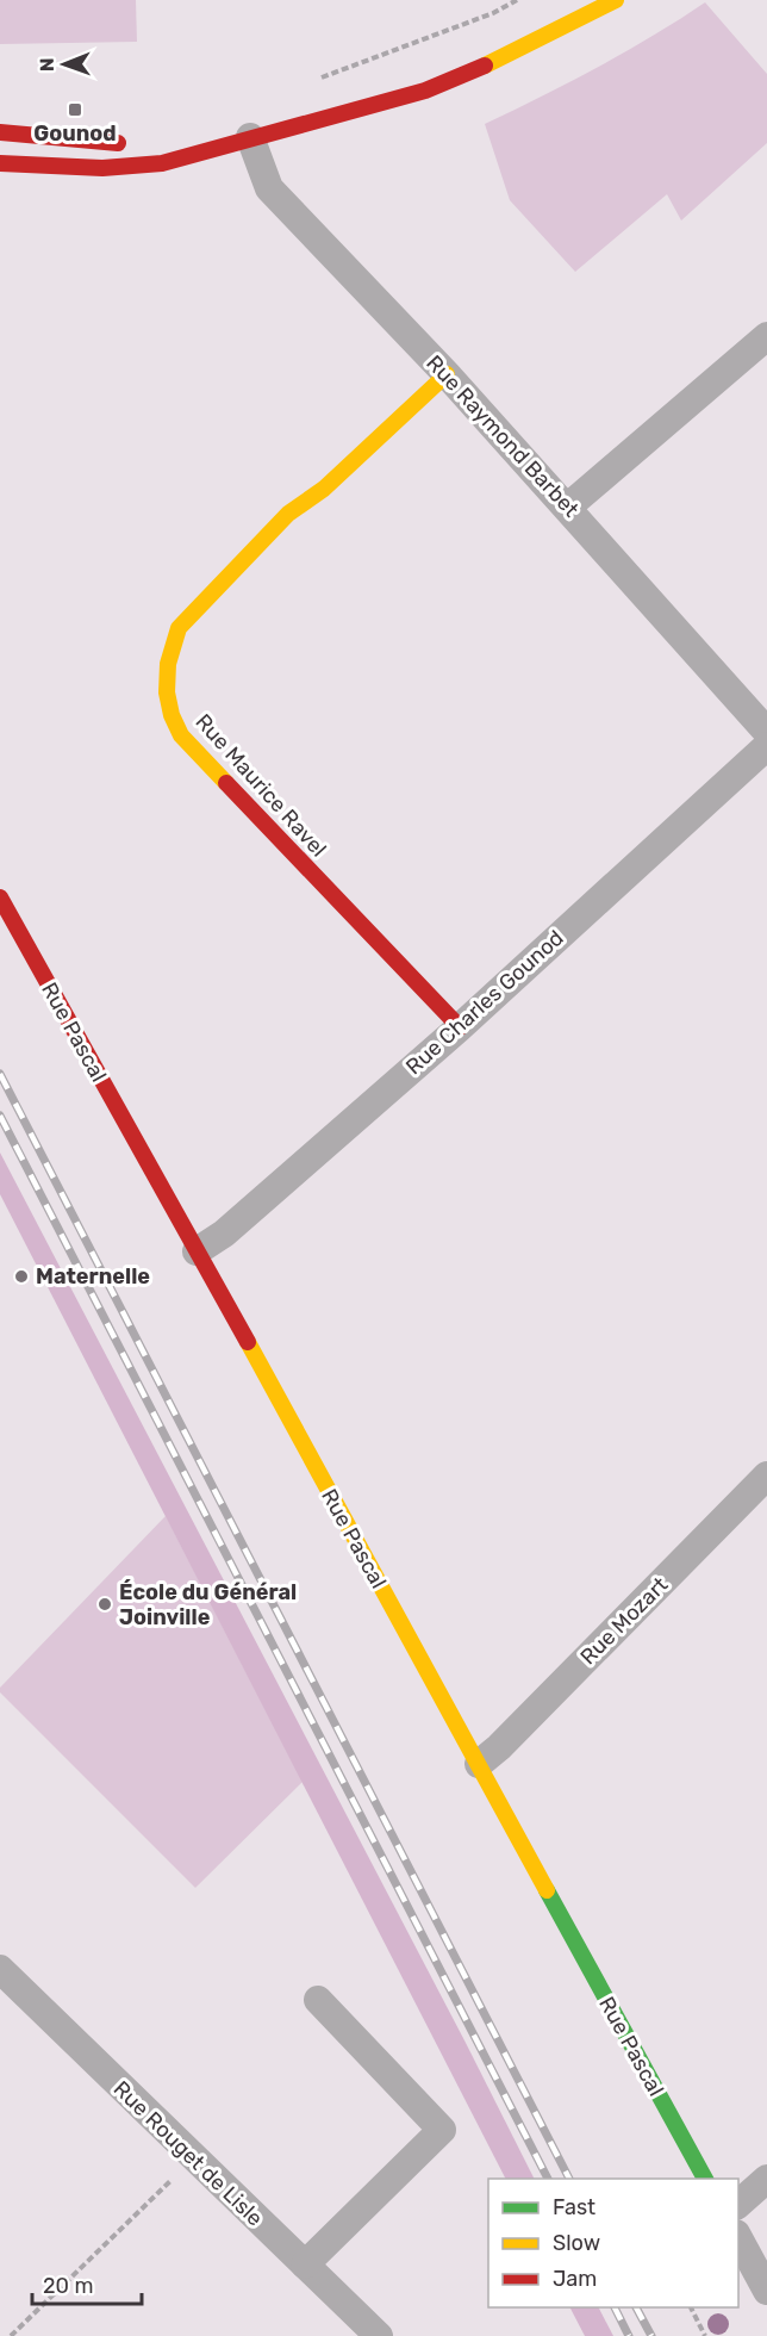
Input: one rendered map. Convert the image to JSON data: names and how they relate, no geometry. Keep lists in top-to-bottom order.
{
  "streets": {
    "street": [
      "Rue Raymond Barbet",
      "Rue Maurice Ravel",
      "Rue Charles Gounod",
      "Rue Pascal",
      "Rue Mozart",
      "Rue Rouget de Lisle"
    ]
  },
  "crossings": [
    ["Rue Raymond Barbet", "Rue Maurice Ravel"],
    ["Rue Maurice Ravel", "Rue Charles Gounod"],
    ["Rue Charles Gounod", "Rue Pascal"],
    ["Rue Pascal", "Rue Mozart"]
  ],
  "places": {
    "transit": ["Gounod"],
    "other": ["Maternelle", "École du Général Joinville"]
  },
  "legend": ["Fast", "Slow", "Jam"],
  "scale_bar": "20 m",
  "north": "left"
}
